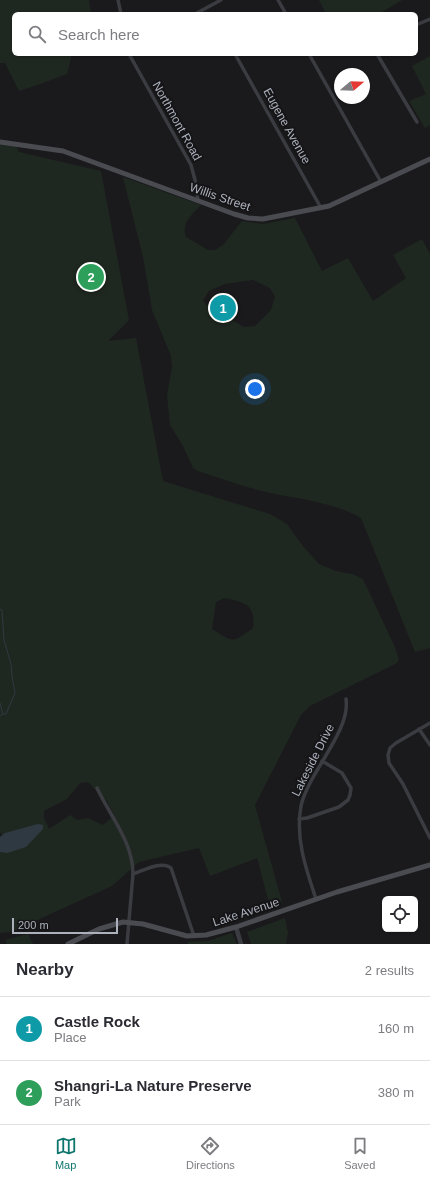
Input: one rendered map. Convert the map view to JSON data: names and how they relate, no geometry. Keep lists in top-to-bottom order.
{
  "streets": {
    "main road": ["Willis Street", "Lake Avenue"],
    "street": ["Northmont Road", "Eugene Avenue", "Lakeside Drive"]
  },
  "crossings": [
    ["Northmont Road", "Willis Street"],
    ["Eugene Avenue", "Willis Street"],
    ["Lakeside Drive", "Lake Avenue"]
  ],
  "scale_bar": "200 m",
  "north": "right",
  "page": {
    "search": "Search here",
    "pins": ["2", "1"],
    "scale": "200 m",
    "heading": ["Nearby", "2 results"],
    "list": [
      {
        "mark": "1",
        "name": "Castle Rock",
        "note": "Place",
        "value": "160 m"
      },
      {
        "mark": "2",
        "name": "Shangri-La Nature Preserve",
        "note": "Park",
        "value": "380 m"
      }
    ],
    "nav": ["Map", "Directions", "Saved"]
  }
}
